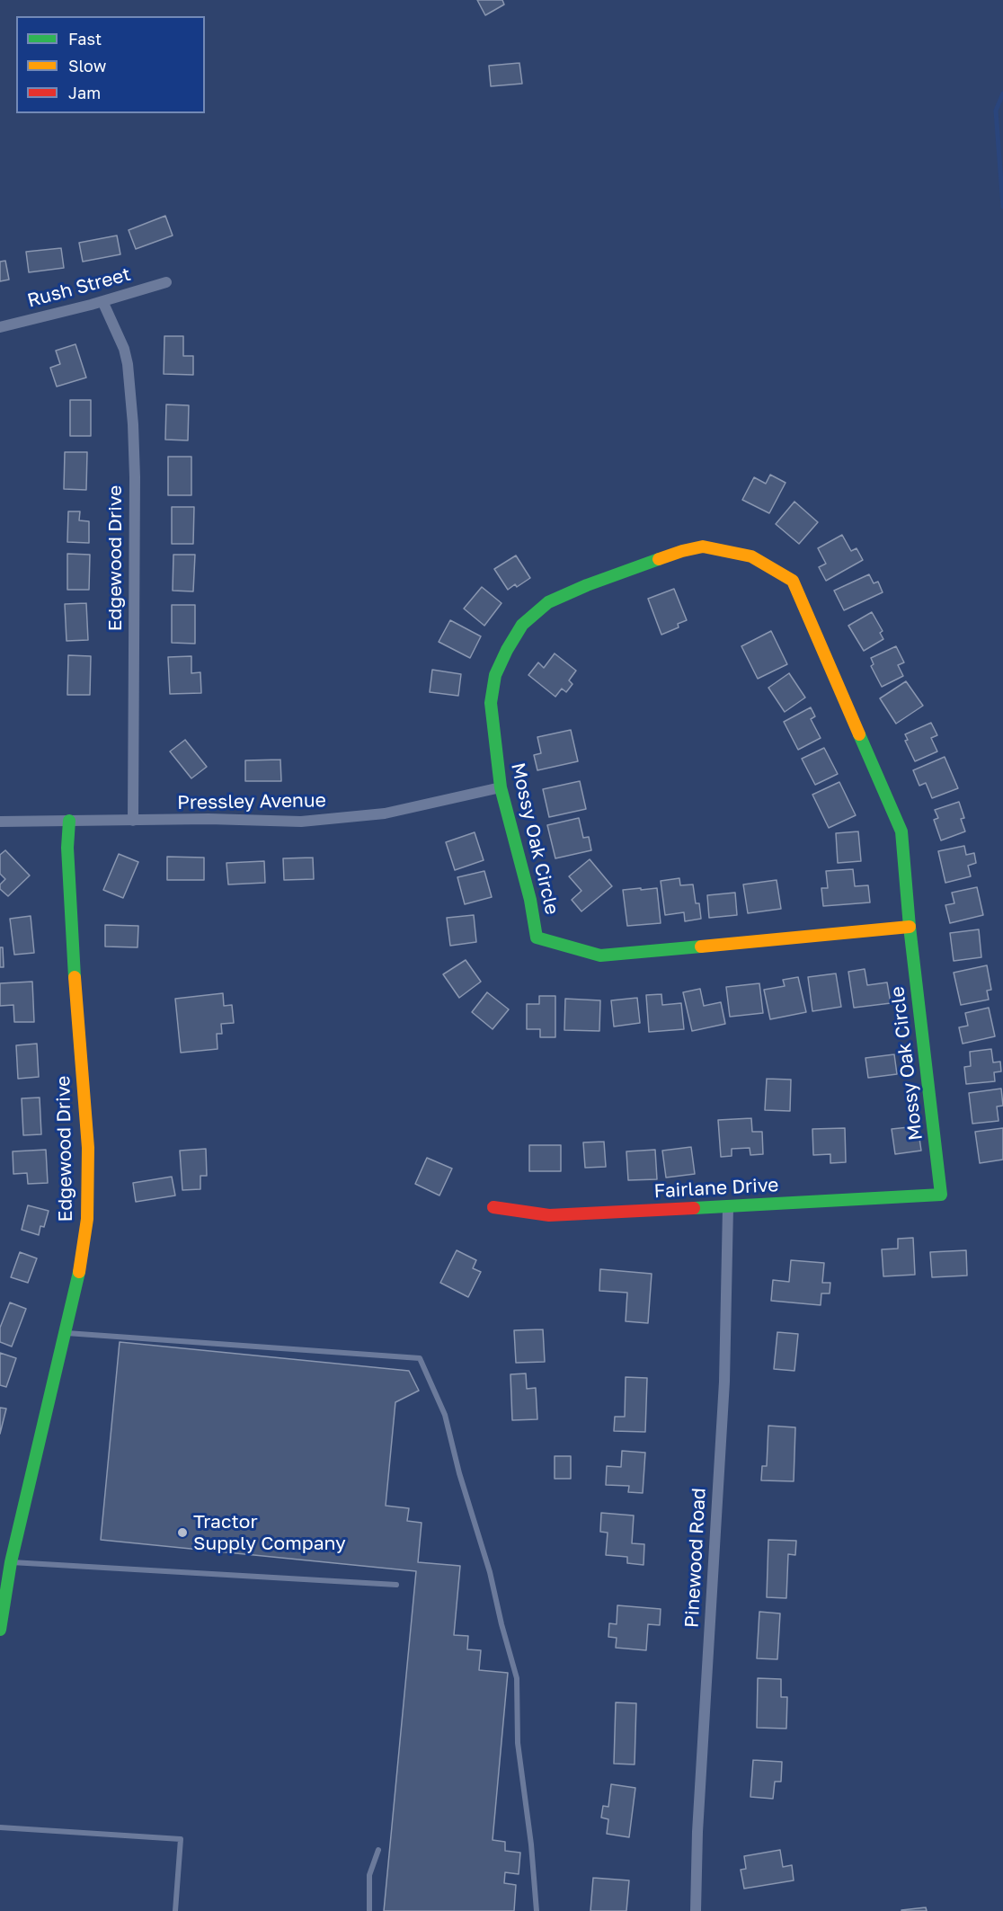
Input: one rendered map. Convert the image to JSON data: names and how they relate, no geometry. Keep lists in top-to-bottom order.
{
  "streets": {
    "street": [
      "Rush Street",
      "Edgewood Drive",
      "Pressley Avenue",
      "Mossy Oak Circle",
      "Fairlane Drive",
      "Pinewood Road"
    ]
  },
  "crossings": [
    ["Rush Street", "Edgewood Drive"],
    ["Edgewood Drive", "Pressley Avenue"],
    ["Pressley Avenue", "Mossy Oak Circle"],
    ["Mossy Oak Circle", "Fairlane Drive"],
    ["Fairlane Drive", "Pinewood Road"]
  ],
  "places": ["Tractor Supply Company"],
  "legend": ["Fast", "Slow", "Jam"]
}
